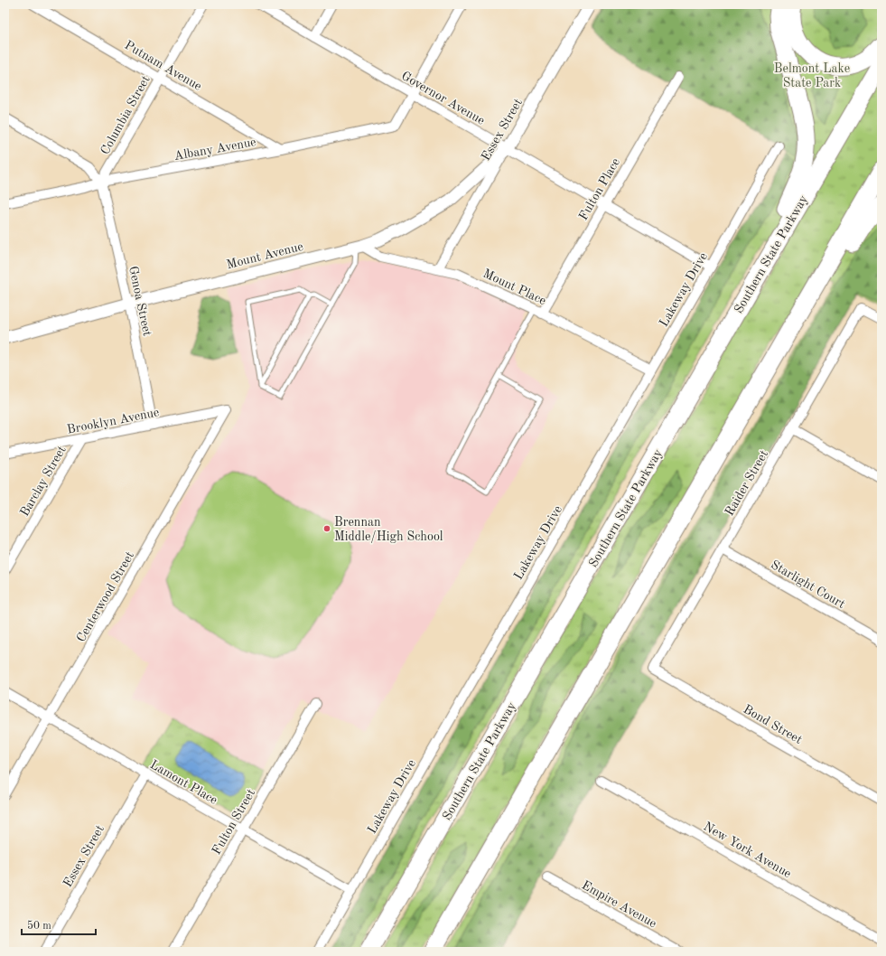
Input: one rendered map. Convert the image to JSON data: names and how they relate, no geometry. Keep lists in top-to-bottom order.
{
  "streets": {
    "highway": ["Southern State Parkway"],
    "street": [
      "Putnam Avenue",
      "Governor Avenue",
      "Columbia Street",
      "Essex Street",
      "Albany Avenue",
      "Fulton Place",
      "Mount Avenue",
      "Mount Place",
      "Lakeway Drive",
      "Genoa Street",
      "Brooklyn Avenue",
      "Barclay Street",
      "Raider Street",
      "Starlight Court",
      "Centerwood Street",
      "Bond Street",
      "Lamont Place",
      "Fulton Street",
      "New York Avenue",
      "Empire Avenue"
    ]
  },
  "crossings": [
    ["Putnam Avenue", "Columbia Street"],
    ["Putnam Avenue", "Albany Avenue"],
    ["Governor Avenue", "Essex Street"],
    ["Governor Avenue", "Albany Avenue"],
    ["Governor Avenue", "Fulton Place"],
    ["Governor Avenue", "Mount Avenue"],
    ["Governor Avenue", "Lakeway Drive"],
    ["Columbia Street", "Albany Avenue"],
    ["Columbia Street", "Genoa Street"],
    ["Essex Street", "Mount Avenue"],
    ["Essex Street", "Mount Place"],
    ["Essex Street", "Lamont Place"],
    ["Albany Avenue", "Genoa Street"],
    ["Fulton Place", "Mount Place"],
    ["Mount Avenue", "Mount Place"],
    ["Mount Avenue", "Genoa Street"],
    ["Mount Place", "Lakeway Drive"],
    ["Lakeway Drive", "Lamont Place"],
    ["Genoa Street", "Brooklyn Avenue"],
    ["Brooklyn Avenue", "Barclay Street"],
    ["Brooklyn Avenue", "Centerwood Street"],
    ["Raider Street", "Starlight Court"],
    ["Raider Street", "Bond Street"],
    ["Centerwood Street", "Lamont Place"],
    ["Lamont Place", "Fulton Street"]
  ],
  "parks": ["Belmont Lake State Park"],
  "places": ["Brennan Middle/High School"],
  "scale_bar": "50 m"
}
